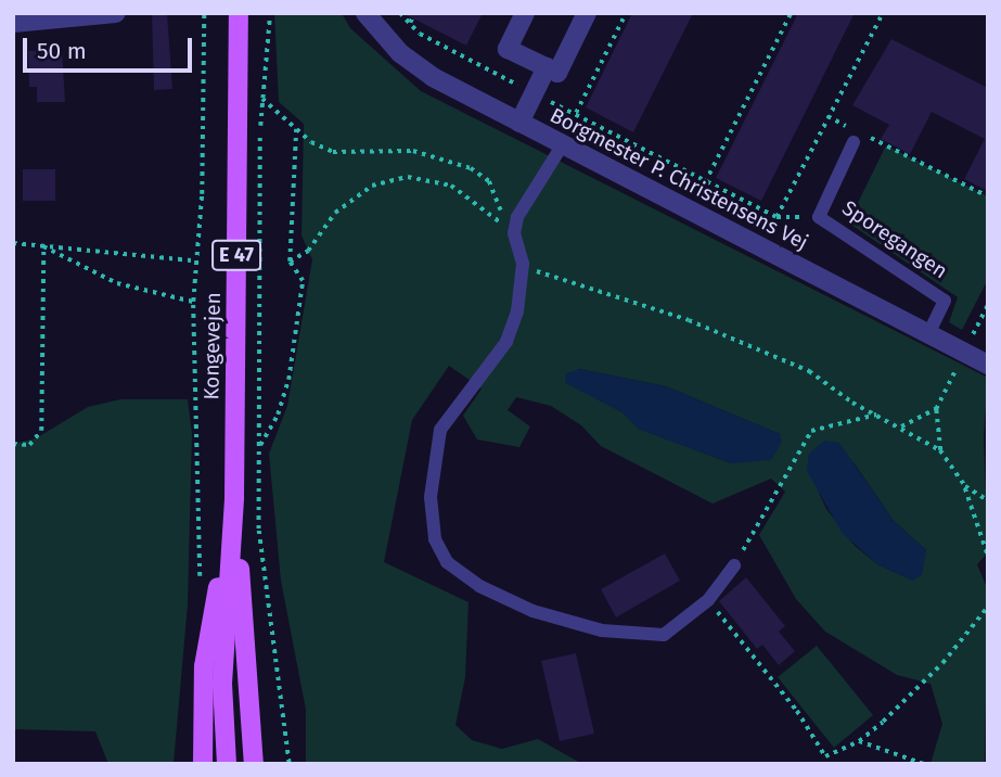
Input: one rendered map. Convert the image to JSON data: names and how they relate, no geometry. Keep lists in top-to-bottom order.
{
  "streets": {
    "main road": ["E 47", "Kongevejen"],
    "street": ["Borgmester P. Christensens Vej"],
    "lane": ["Sporegangen"]
  },
  "crossings": [
    ["Borgmester P. Christensens Vej", "Sporegangen"]
  ],
  "scale_bar": "50 m"
}
